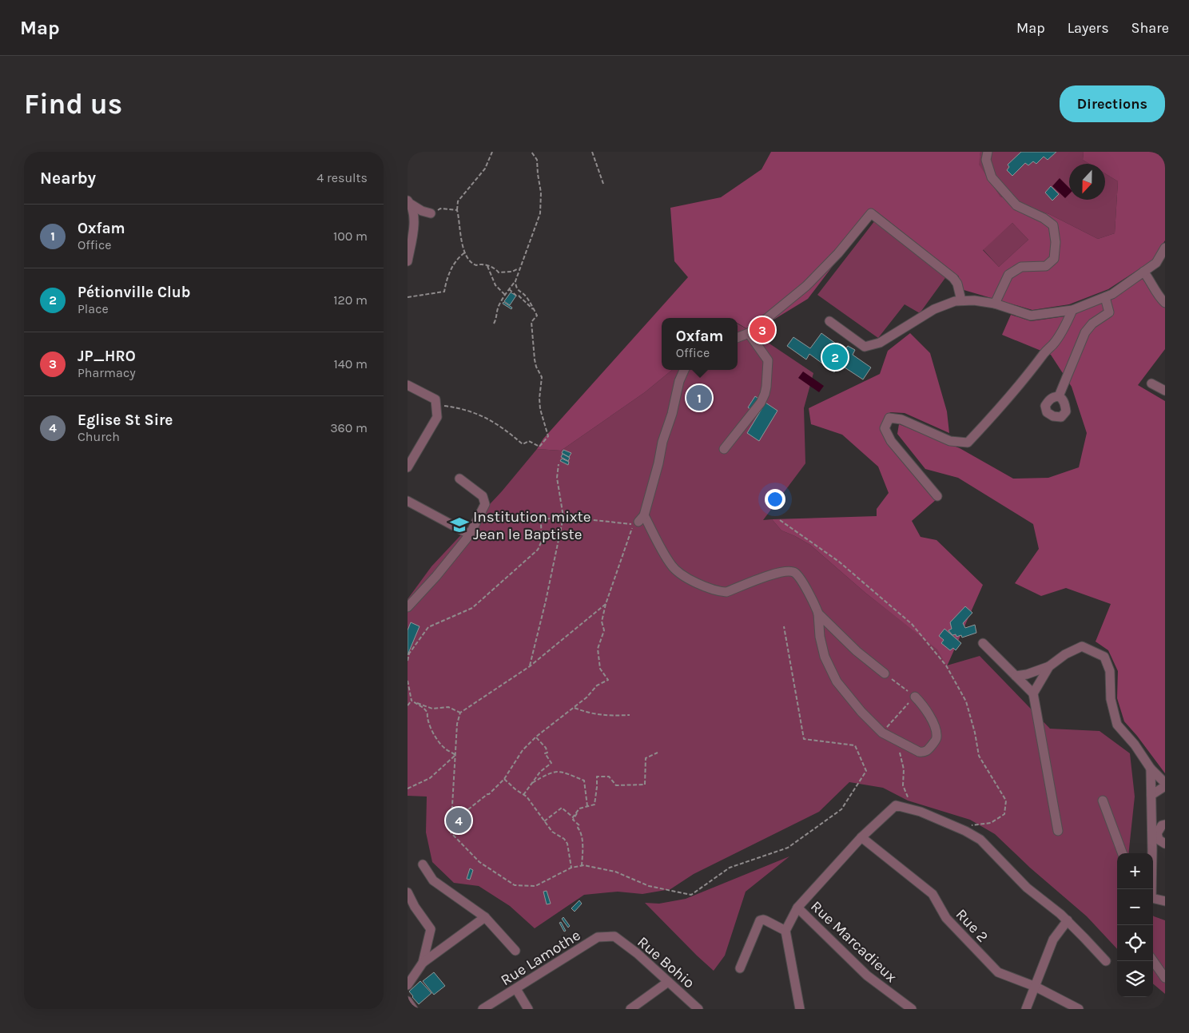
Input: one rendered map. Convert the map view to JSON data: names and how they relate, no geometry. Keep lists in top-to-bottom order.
{
  "streets": {
    "street": [
      "Rue 2",
      "Rue Marcadieux",
      "Rue Lamothe",
      "Rue Bohio"
    ]
  },
  "crossings": [
    ["Rue Lamothe", "Rue Bohio"]
  ],
  "places": {
    "school or university": ["Institution mixte Jean le Baptiste"]
  },
  "north": "bottom",
  "page": {
    "header": "Map",
    "nav": ["Map", "Layers", "Share"],
    "buttons": "Directions",
    "title": "Find us",
    "heading": ["Nearby", "4 results"],
    "list": [
      {
        "mark": "1",
        "name": "Oxfam",
        "note": "Office",
        "value": "100 m"
      },
      {
        "mark": "2",
        "name": "Pétionville Club",
        "note": "Place",
        "value": "120 m"
      },
      {
        "mark": "3",
        "name": "JP_HRO",
        "note": "Pharmacy",
        "value": "140 m"
      },
      {
        "mark": "4",
        "name": "Eglise St Sire",
        "note": "Church",
        "value": "360 m"
      }
    ],
    "pins": [
      "3",
      "2",
      "1",
      "4"
    ],
    "popup": ["Oxfam", "Office"],
    "map_buttons": ["+", "−"]
  }
}
